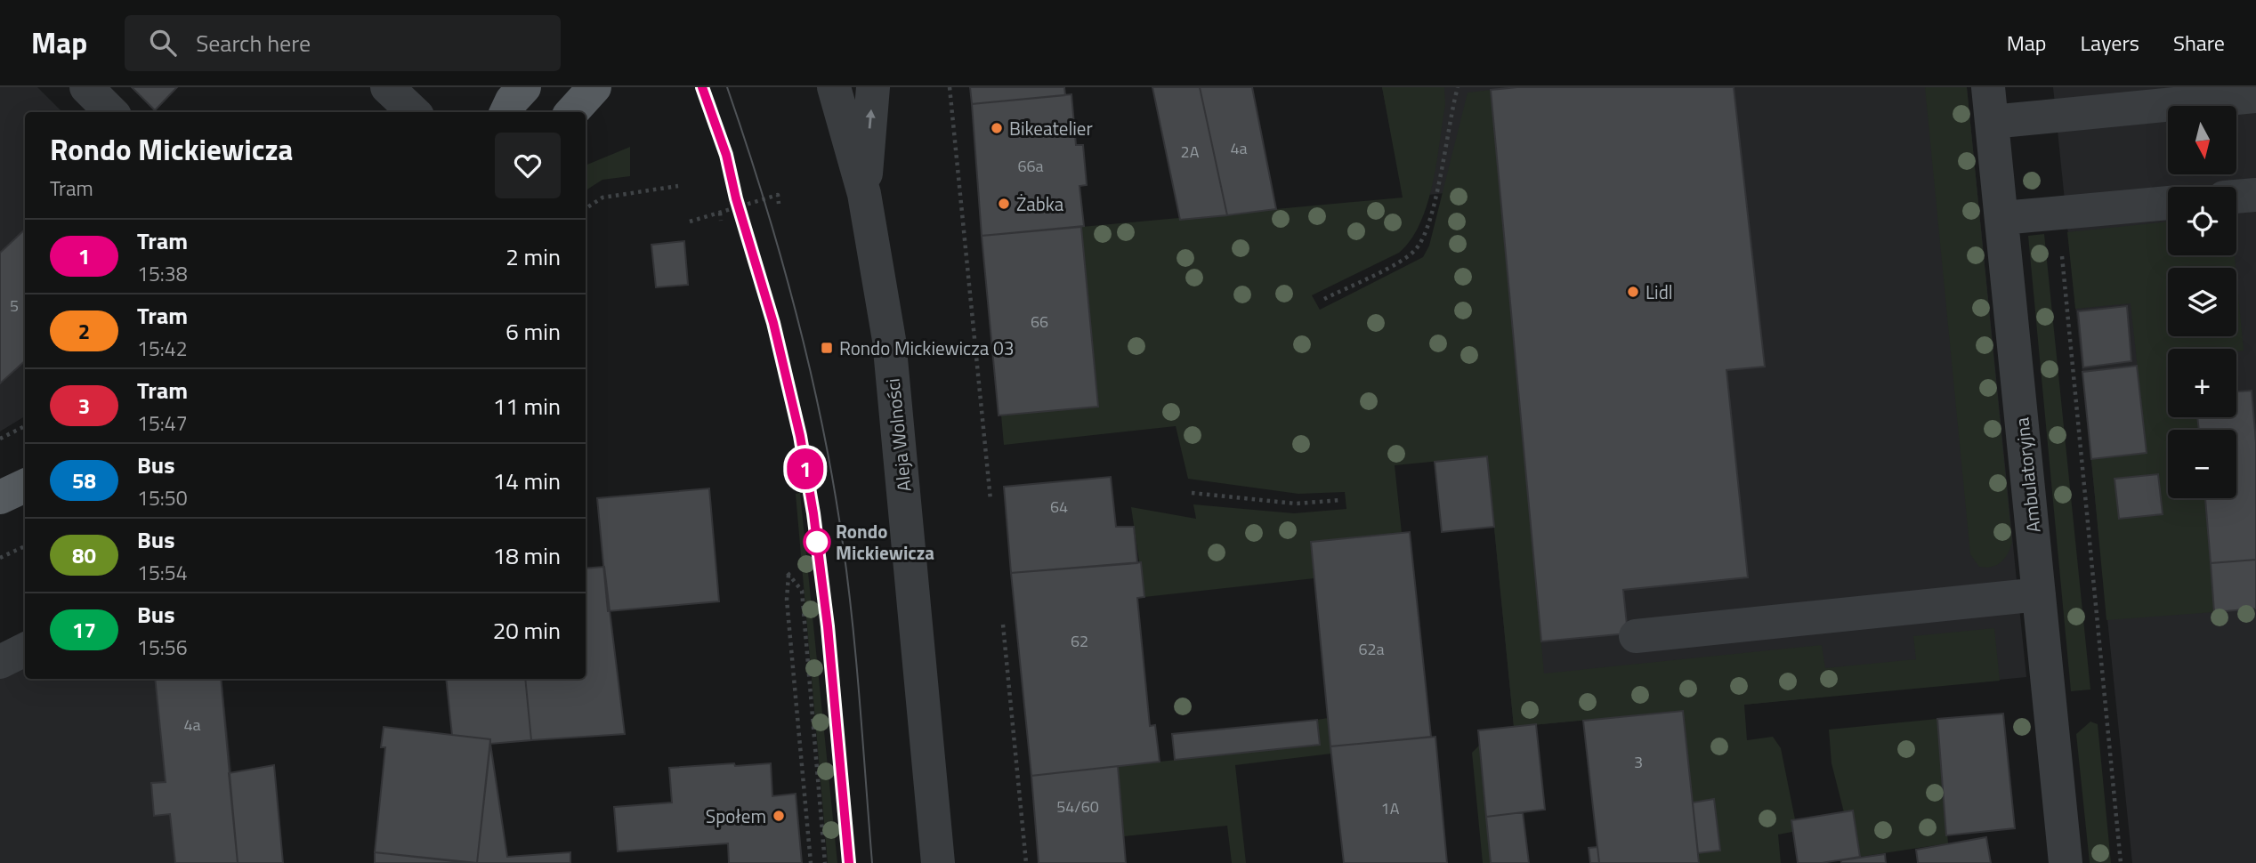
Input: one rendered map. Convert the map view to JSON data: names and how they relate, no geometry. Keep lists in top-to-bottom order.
{
  "streets": {
    "street": ["Aleja Wolności", "Ambulatoryjna"]
  },
  "places": {
    "other": [
      "Bikeatelier",
      "Żabka",
      "Lidl",
      "Rondo Mickiewicza",
      "Społem"
    ],
    "transit": ["Rondo Mickiewicza 03"]
  },
  "lines": ["tram line 1"],
  "house_numbers": [
    "4a",
    "2A",
    "66a",
    "5",
    "66",
    "64",
    "62",
    "62a",
    "4a",
    "3",
    "54/60",
    "1A"
  ],
  "north": "bottom",
  "page": {
    "header": "Map",
    "search": "Search here",
    "nav": ["Map", "Layers", "Share"],
    "on_map": "1",
    "map_buttons": ["+", "−"],
    "heading": ["Rondo Mickiewicza", "Tram"],
    "list": [
      {
        "mark": "1",
        "name": "Tram",
        "note": "15:38",
        "value": "2 min"
      },
      {
        "mark": "2",
        "name": "Tram",
        "note": "15:42",
        "value": "6 min"
      },
      {
        "mark": "3",
        "name": "Tram",
        "note": "15:47",
        "value": "11 min"
      },
      {
        "mark": "58",
        "name": "Bus",
        "note": "15:50",
        "value": "14 min"
      },
      {
        "mark": "80",
        "name": "Bus",
        "note": "15:54",
        "value": "18 min"
      },
      {
        "mark": "17",
        "name": "Bus",
        "note": "15:56",
        "value": "20 min"
      }
    ]
  }
}
